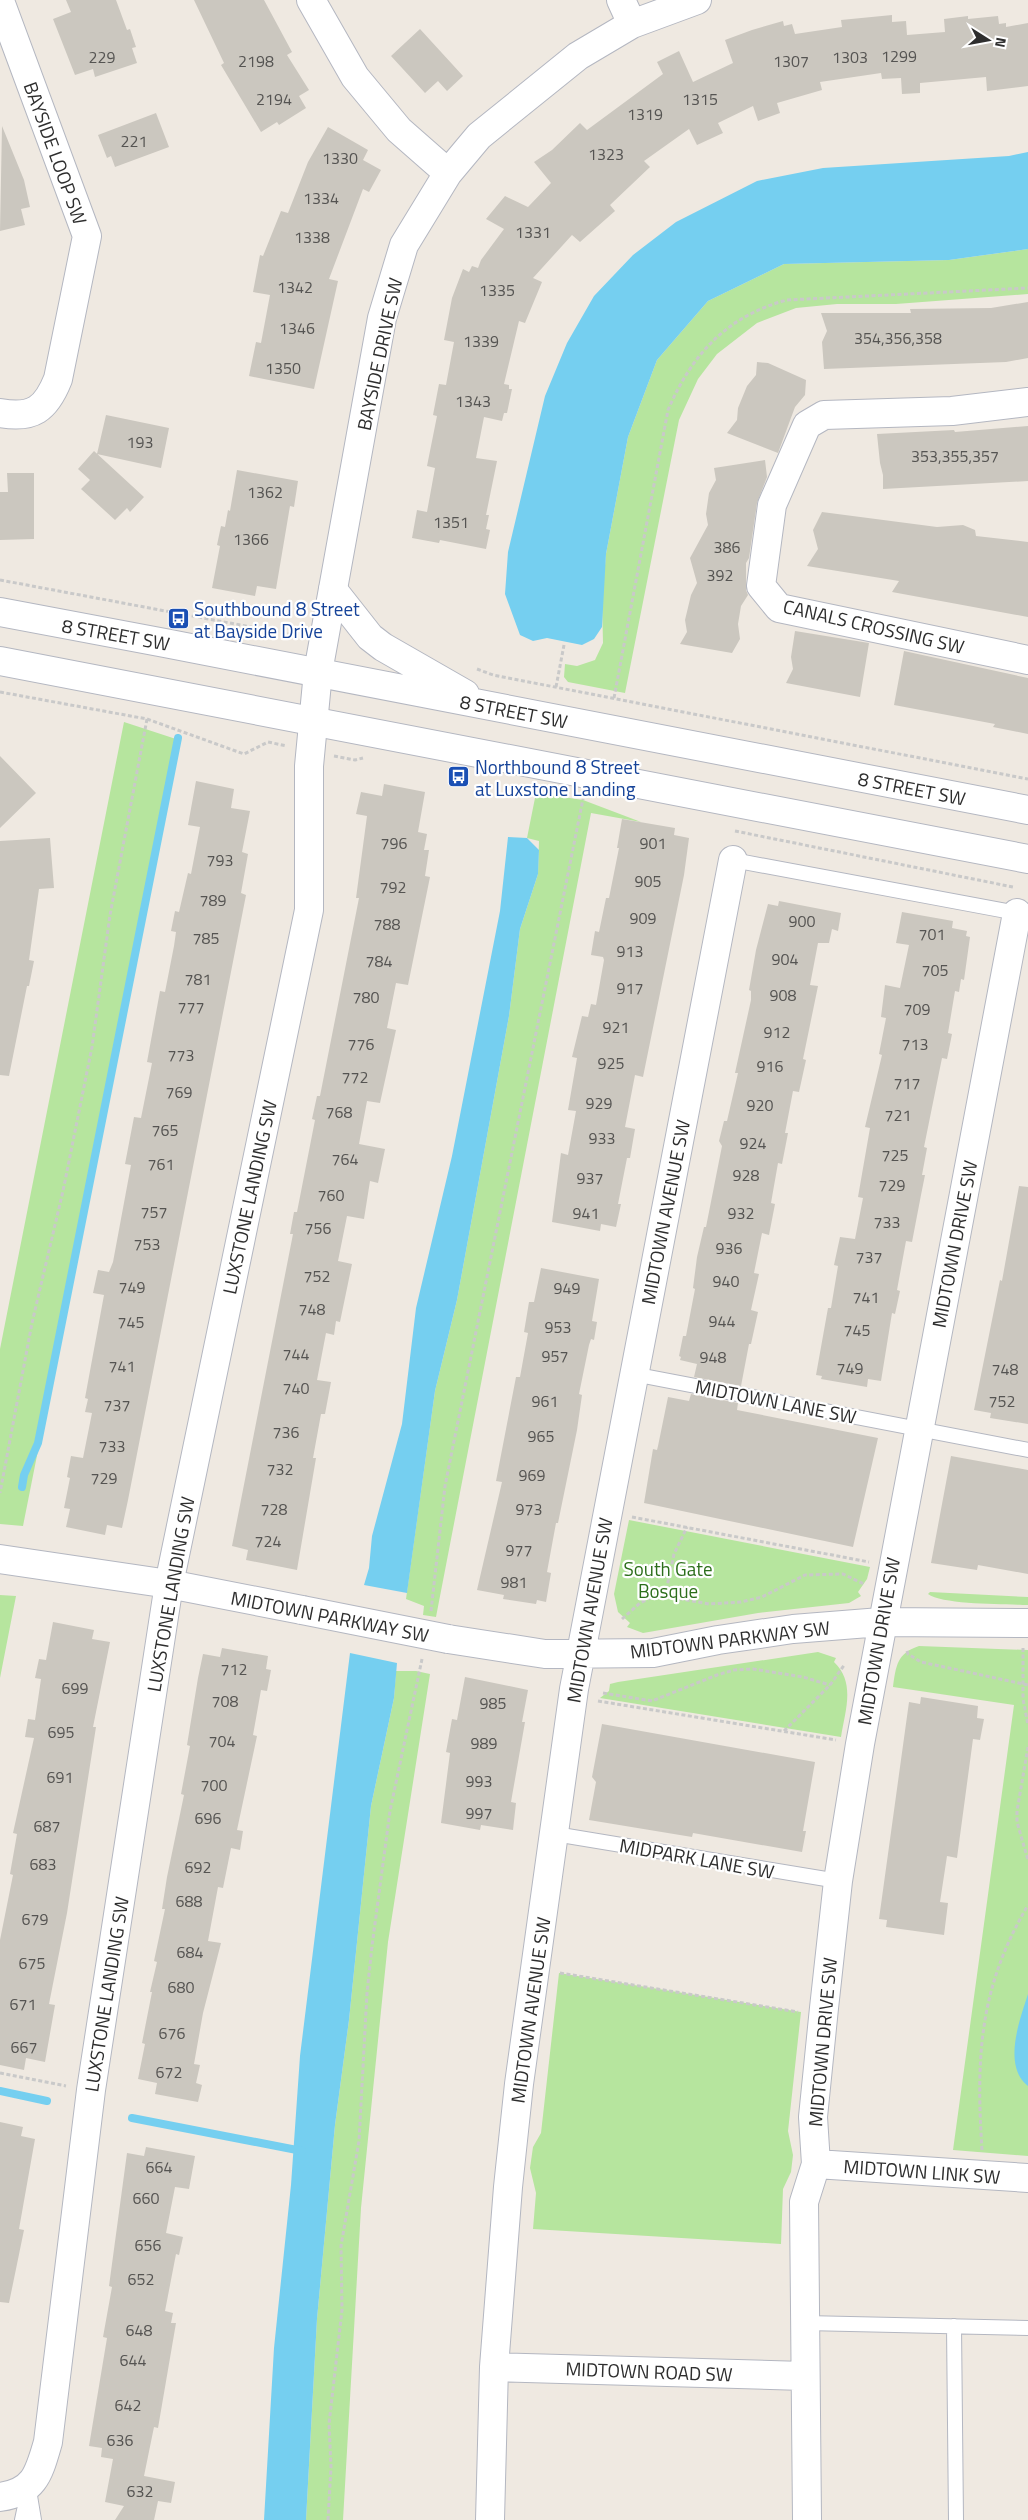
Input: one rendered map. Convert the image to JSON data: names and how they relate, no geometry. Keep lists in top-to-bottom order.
{
  "streets": {
    "street": [
      "BAYSIDE LOOP SW",
      "BAYSIDE DRIVE SW",
      "CANALS CROSSING SW",
      "8 STREET SW",
      "LUXSTONE LANDING SW",
      "MIDTOWN AVENUE SW",
      "MIDTOWN DRIVE SW",
      "MIDTOWN PARKWAY SW",
      "MIDTOWN LINK SW",
      "MIDTOWN ROAD SW"
    ],
    "lane": ["MIDTOWN LANE SW", "MIDPARK LANE SW"]
  },
  "crossings": [
    ["BAYSIDE DRIVE SW", "8 STREET SW"],
    ["BAYSIDE DRIVE SW", "LUXSTONE LANDING SW"],
    ["8 STREET SW", "LUXSTONE LANDING SW"],
    ["LUXSTONE LANDING SW", "MIDTOWN PARKWAY SW"],
    ["MIDTOWN AVENUE SW", "MIDTOWN LANE SW"],
    ["MIDTOWN AVENUE SW", "MIDTOWN PARKWAY SW"],
    ["MIDTOWN AVENUE SW", "MIDPARK LANE SW"],
    ["MIDTOWN AVENUE SW", "MIDTOWN ROAD SW"],
    ["MIDTOWN DRIVE SW", "MIDTOWN LANE SW"],
    ["MIDTOWN DRIVE SW", "MIDTOWN PARKWAY SW"],
    ["MIDTOWN DRIVE SW", "MIDPARK LANE SW"],
    ["MIDTOWN DRIVE SW", "MIDTOWN LINK SW"],
    ["MIDTOWN DRIVE SW", "MIDTOWN ROAD SW"]
  ],
  "parks": ["South Gate Bosque"],
  "places": {
    "bus stop": ["Southbound 8 Street at Bayside Drive", "Northbound 8 Street at Luxstone Landing"]
  },
  "house_numbers": [
    "1299",
    "229",
    "1303",
    "2198",
    "1307",
    "2194",
    "1315",
    "1319",
    "221",
    "1323",
    "1330",
    "1334",
    "1331",
    "1338",
    "1342",
    "1335",
    "1346",
    "354,356,358",
    "1339",
    "1350",
    "1343",
    "193",
    "353,355,357",
    "1362",
    "1351",
    "1366",
    "386",
    "392",
    "796",
    "901",
    "793",
    "905",
    "792",
    "789",
    "909",
    "900",
    "788",
    "701",
    "785",
    "913",
    "904",
    "784",
    "705",
    "781",
    "917",
    "908",
    "780",
    "777",
    "709",
    "921",
    "912",
    "776",
    "713",
    "773",
    "925",
    "916",
    "772",
    "717",
    "769",
    "929",
    "920",
    "768",
    "721",
    "765",
    "933",
    "924",
    "725",
    "764",
    "761",
    "928",
    "937",
    "729",
    "760",
    "757",
    "941",
    "932",
    "733",
    "756",
    "753",
    "936",
    "737",
    "752",
    "940",
    "749",
    "949",
    "741",
    "748",
    "944",
    "745",
    "953",
    "745",
    "744",
    "957",
    "948",
    "741",
    "749",
    "748",
    "740",
    "961",
    "752",
    "737",
    "736",
    "965",
    "733",
    "732",
    "969",
    "729",
    "728",
    "973",
    "724",
    "977",
    "981",
    "712",
    "699",
    "708",
    "985",
    "695",
    "704",
    "989",
    "691",
    "993",
    "700",
    "997",
    "696",
    "687",
    "683",
    "692",
    "688",
    "679",
    "684",
    "675",
    "680",
    "671",
    "676",
    "667",
    "672",
    "664",
    "660",
    "656",
    "652",
    "648",
    "644",
    "642",
    "636",
    "632"
  ],
  "north": "right"
}
